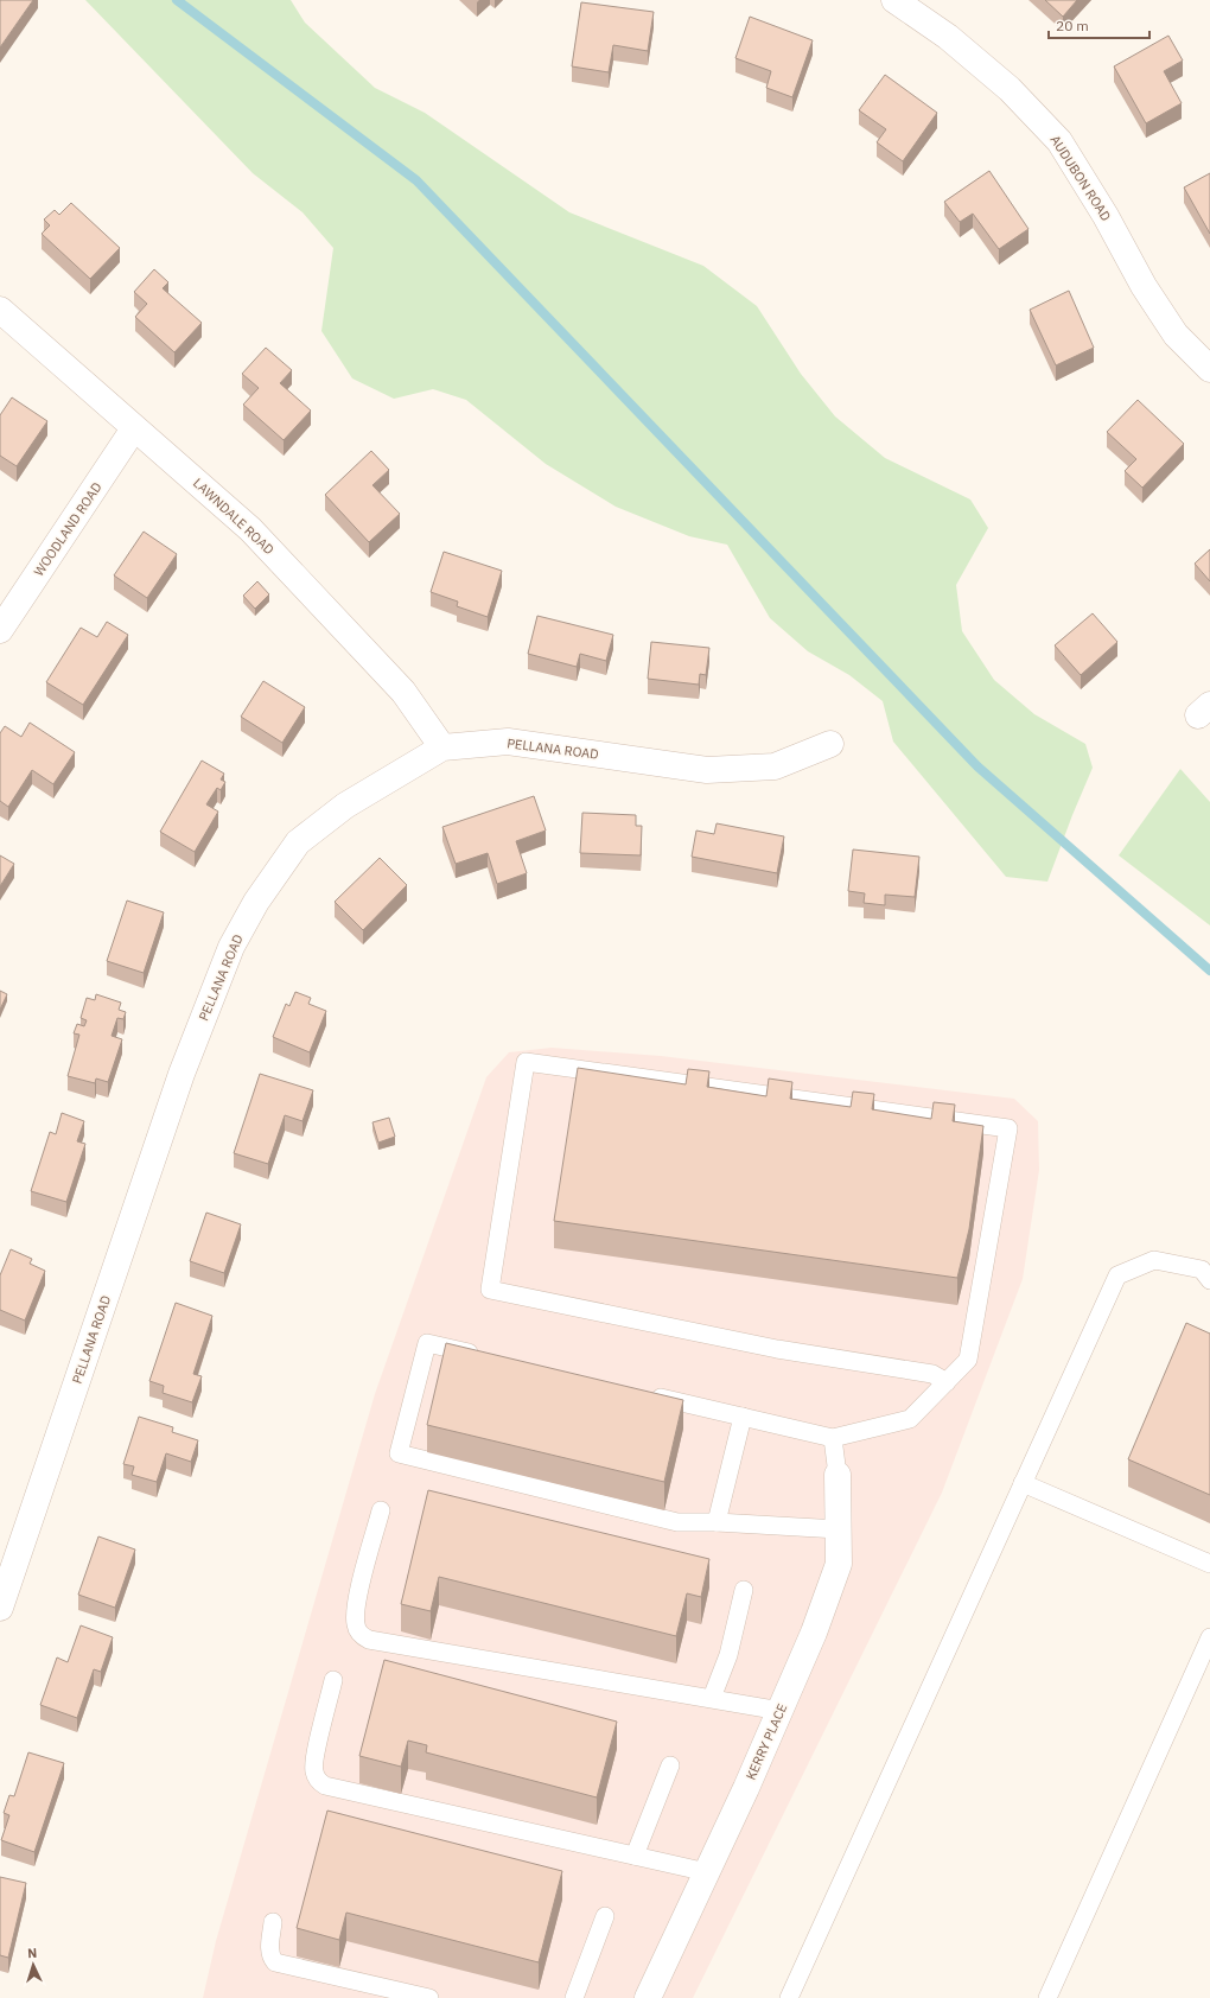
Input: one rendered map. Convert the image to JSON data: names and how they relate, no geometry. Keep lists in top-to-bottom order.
{
  "streets": {
    "street": [
      "AUDUBON ROAD",
      "LAWNDALE ROAD",
      "WOODLAND ROAD",
      "PELLANA ROAD",
      "KERRY PLACE"
    ]
  },
  "crossings": [
    ["LAWNDALE ROAD", "WOODLAND ROAD"],
    ["LAWNDALE ROAD", "PELLANA ROAD"]
  ],
  "scale_bar": "20 m",
  "north": "top"
}
